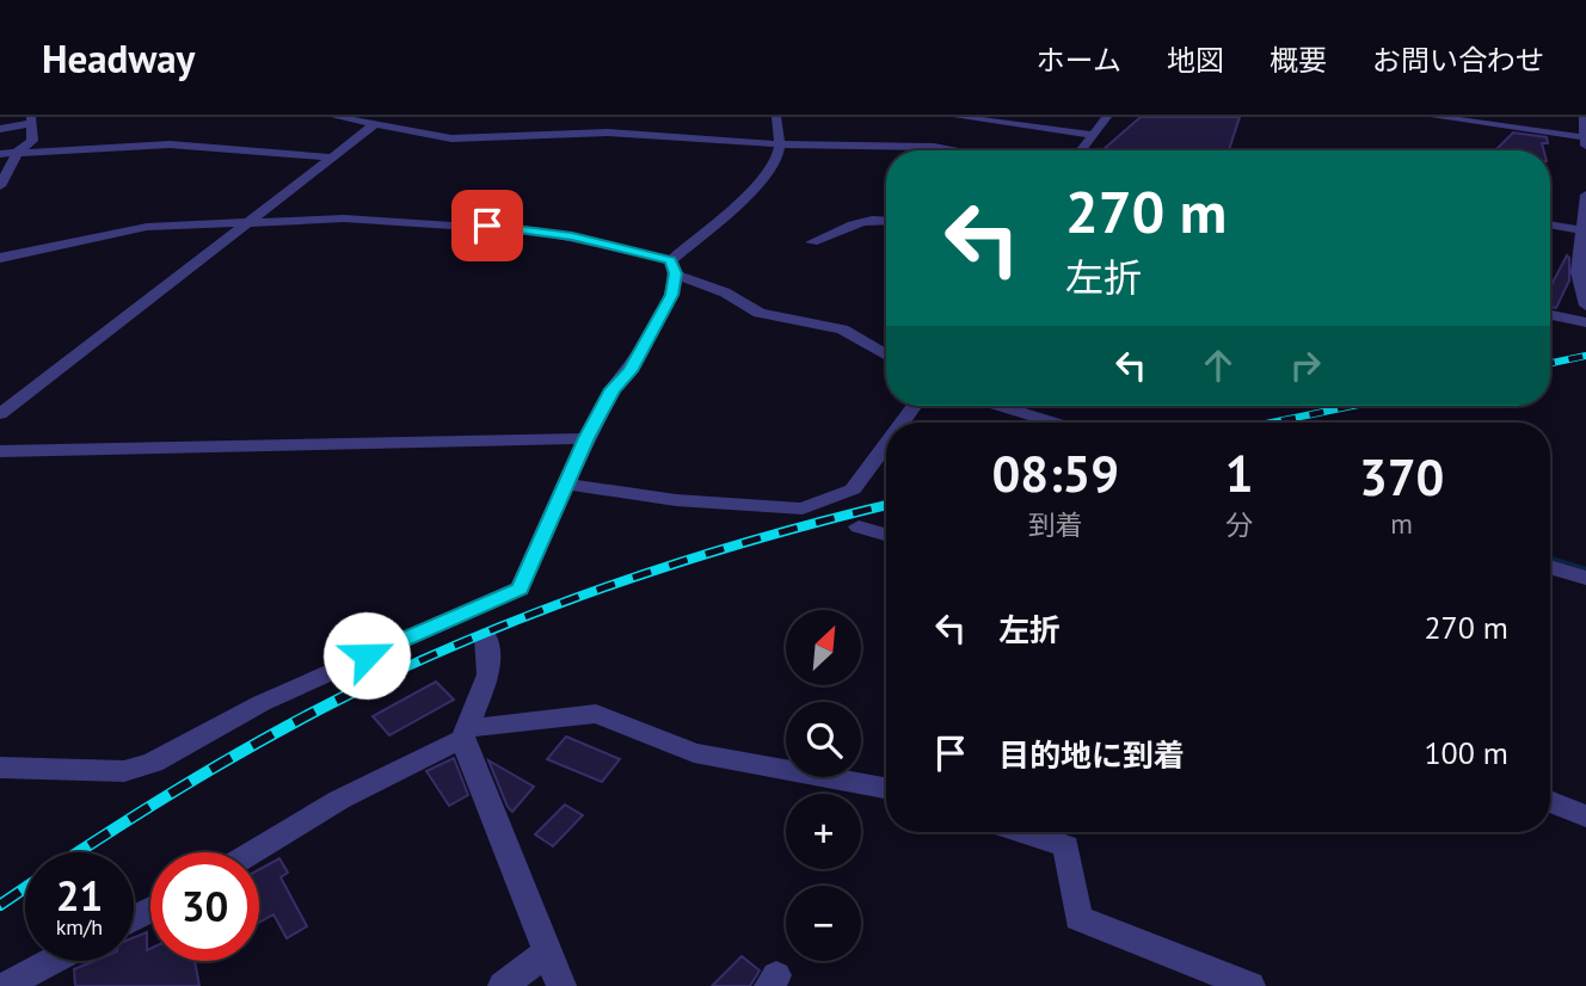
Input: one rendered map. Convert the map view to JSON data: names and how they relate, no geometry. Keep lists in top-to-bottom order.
{
  "north": "top right",
  "page": {
    "header": "Headway",
    "nav": [
      "ホーム",
      "地図",
      "概要",
      "お問い合わせ"
    ],
    "turn": ["270 m", "左折"],
    "eta": [
      "08:59",
      "到着",
      "1",
      "分",
      "370",
      "m"
    ],
    "list": [
      {
        "name": "左折",
        "value": "270 m"
      },
      {
        "name": "目的地に到着",
        "value": "100 m"
      }
    ],
    "map_buttons": ["+", "−"],
    "speed": "21 km/h",
    "limit": "30"
  }
}
